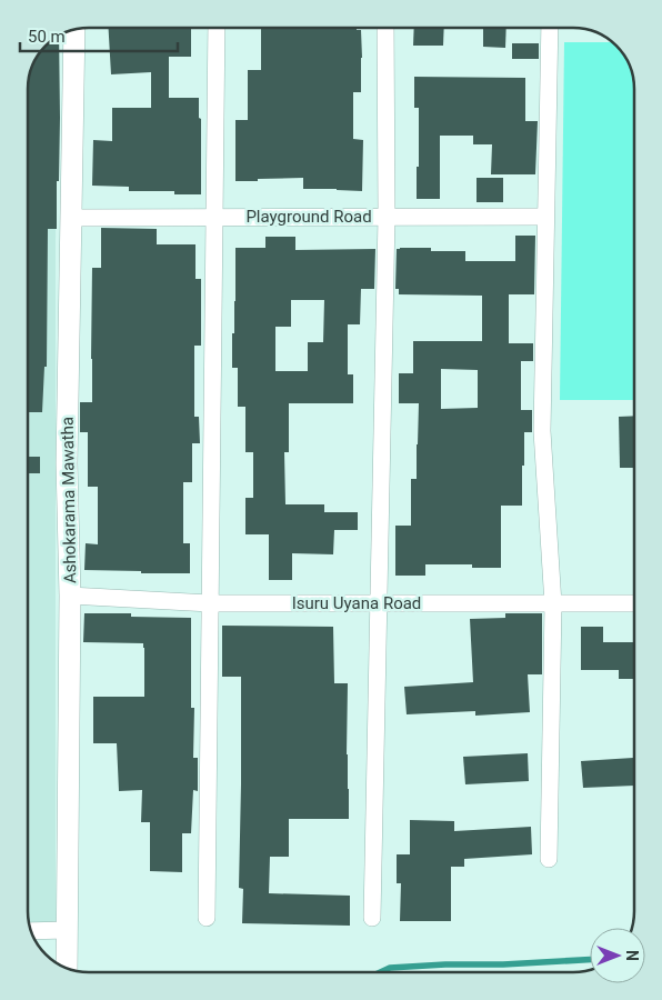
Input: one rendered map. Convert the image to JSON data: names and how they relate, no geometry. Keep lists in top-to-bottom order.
{
  "streets": {
    "street": ["Playground Road", "Ashokarama Mawatha", "Isuru Uyana Road"]
  },
  "crossings": [
    ["Playground Road", "Ashokarama Mawatha"],
    ["Ashokarama Mawatha", "Isuru Uyana Road"]
  ],
  "scale_bar": "50 m",
  "north": "right"
}
